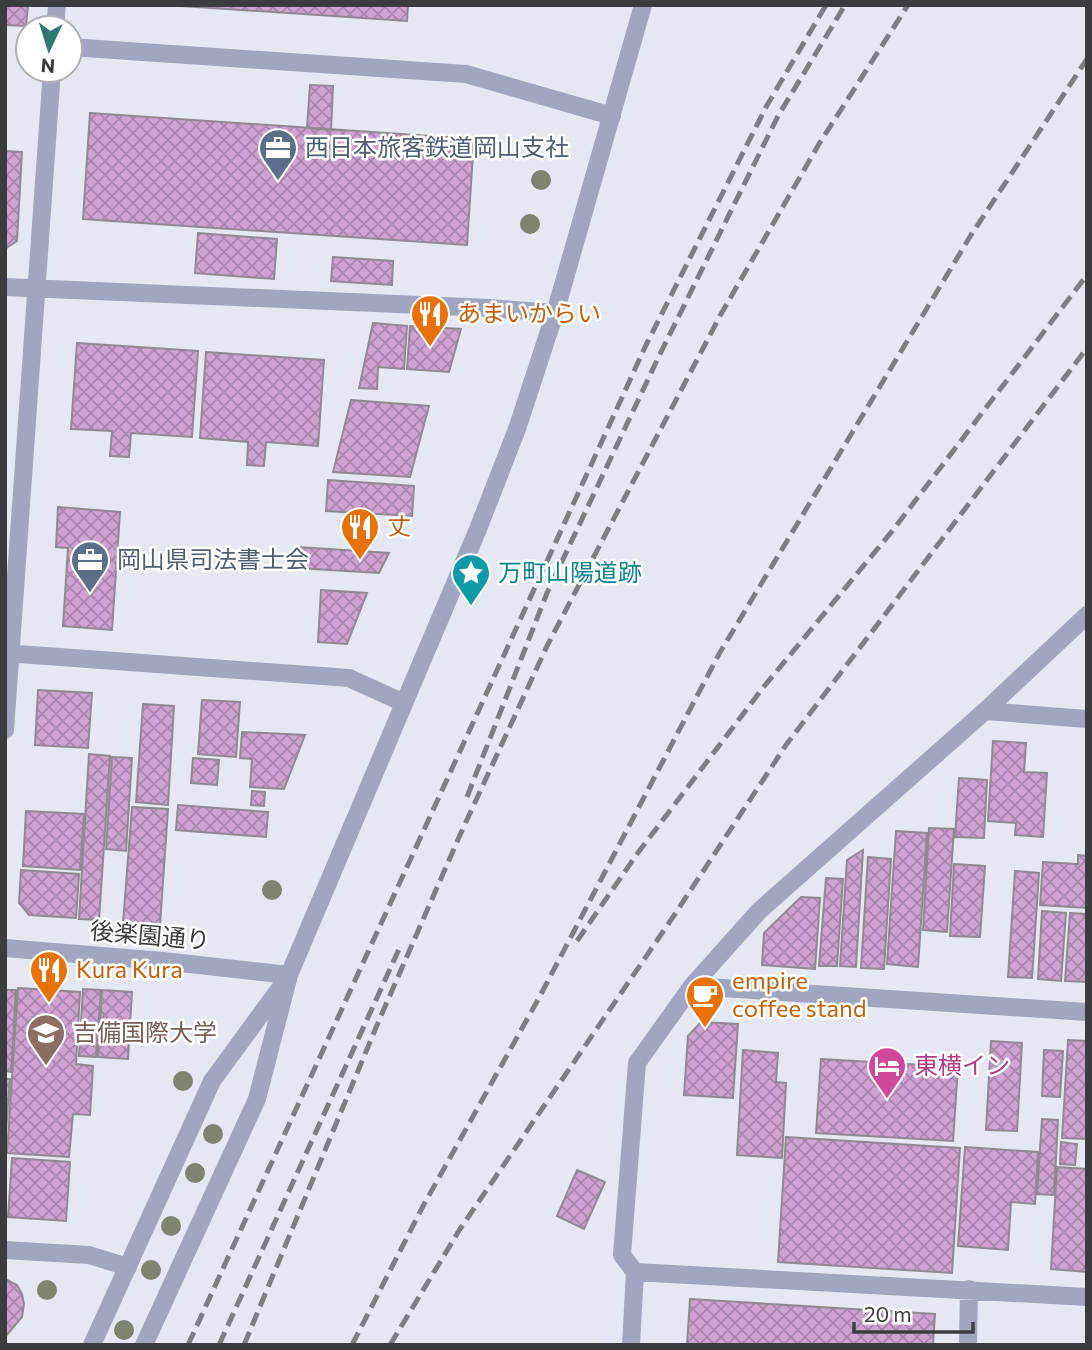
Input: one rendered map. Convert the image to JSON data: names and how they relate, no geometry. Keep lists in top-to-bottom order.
{
  "streets": {
    "street": ["後楽園通り"]
  },
  "places": {
    "office": ["西日本旅客鉄道岡山支社", "岡山県司法書士会"],
    "restaurant": ["あまいからい", "丈", "Kura Kura"],
    "place": ["万町山陽道跡"],
    "cafe": ["empire coffee stand"],
    "school or university": ["吉備国際大学"],
    "hotel": ["東横イン"]
  },
  "scale_bar": "20 m",
  "north": "bottom"
}
